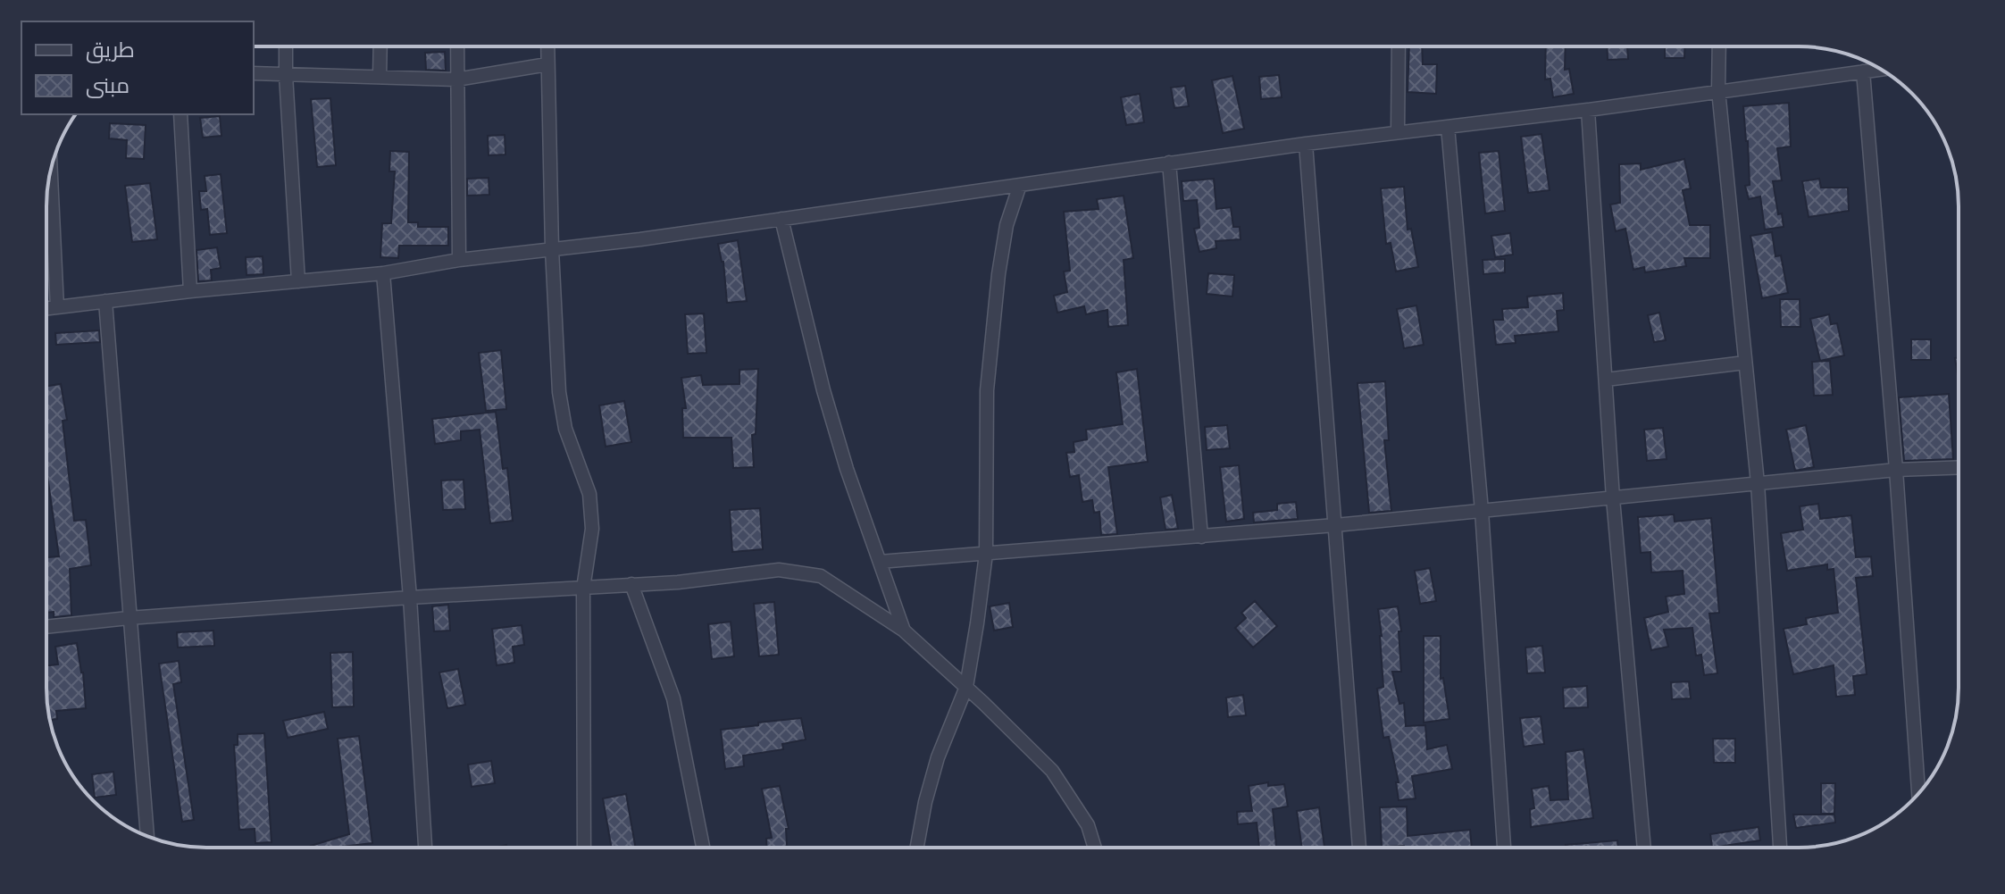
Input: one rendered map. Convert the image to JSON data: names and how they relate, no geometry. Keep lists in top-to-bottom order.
{
  "legend": ["طريق", "مبنى"]
}
